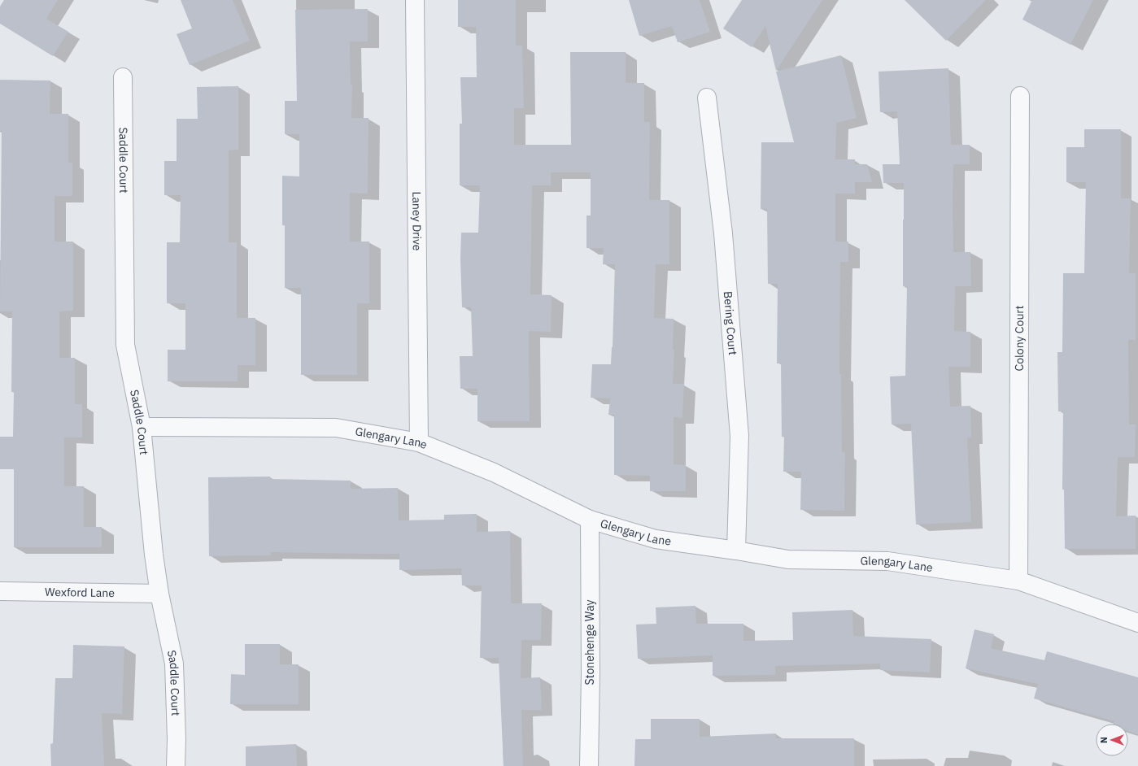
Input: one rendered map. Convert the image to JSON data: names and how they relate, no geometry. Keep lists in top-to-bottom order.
{
  "streets": {
    "street": [
      "Saddle Court",
      "Laney Drive",
      "Bering Court",
      "Colony Court",
      "Glengary Lane",
      "Wexford Lane",
      "Stonehenge Way"
    ]
  },
  "crossings": [
    ["Saddle Court", "Glengary Lane"],
    ["Saddle Court", "Wexford Lane"],
    ["Laney Drive", "Glengary Lane"],
    ["Bering Court", "Glengary Lane"],
    ["Colony Court", "Glengary Lane"],
    ["Glengary Lane", "Stonehenge Way"]
  ],
  "north": "left"
}
